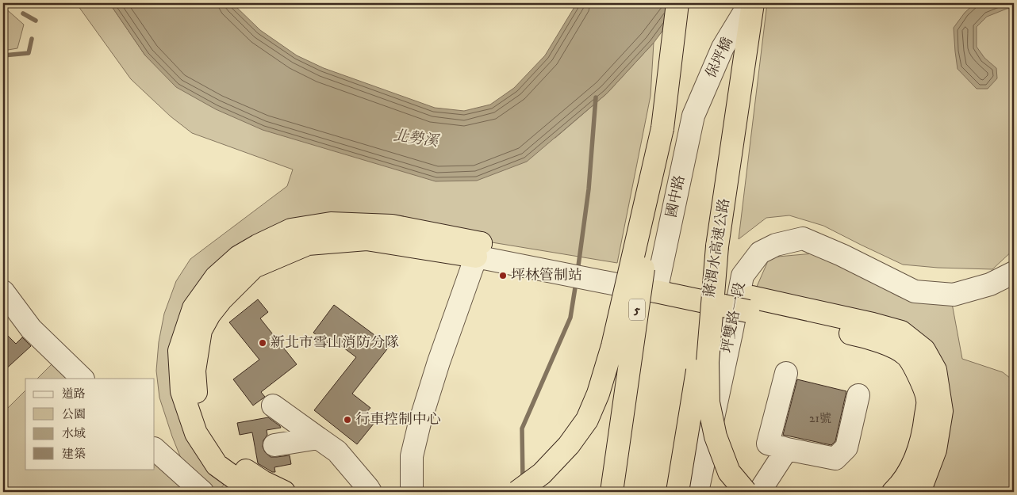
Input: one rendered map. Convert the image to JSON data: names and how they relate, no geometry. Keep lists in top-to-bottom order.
{
  "streets": {
    "highway": ["蔣渭水高速公路", "5"],
    "street": ["保坪橋", "國中路", "坪雙路一段"]
  },
  "crossings": [
    ["保坪橋", "國中路"],
    ["保坪橋", "蔣渭水高速公路"]
  ],
  "water": ["北勢溪"],
  "places": ["坪林管制站", "新北市雪山消防分隊", "行車控制中心"],
  "house_numbers": ["21號"],
  "legend": [
    "道路",
    "公園",
    "水域",
    "建築"
  ]
}
